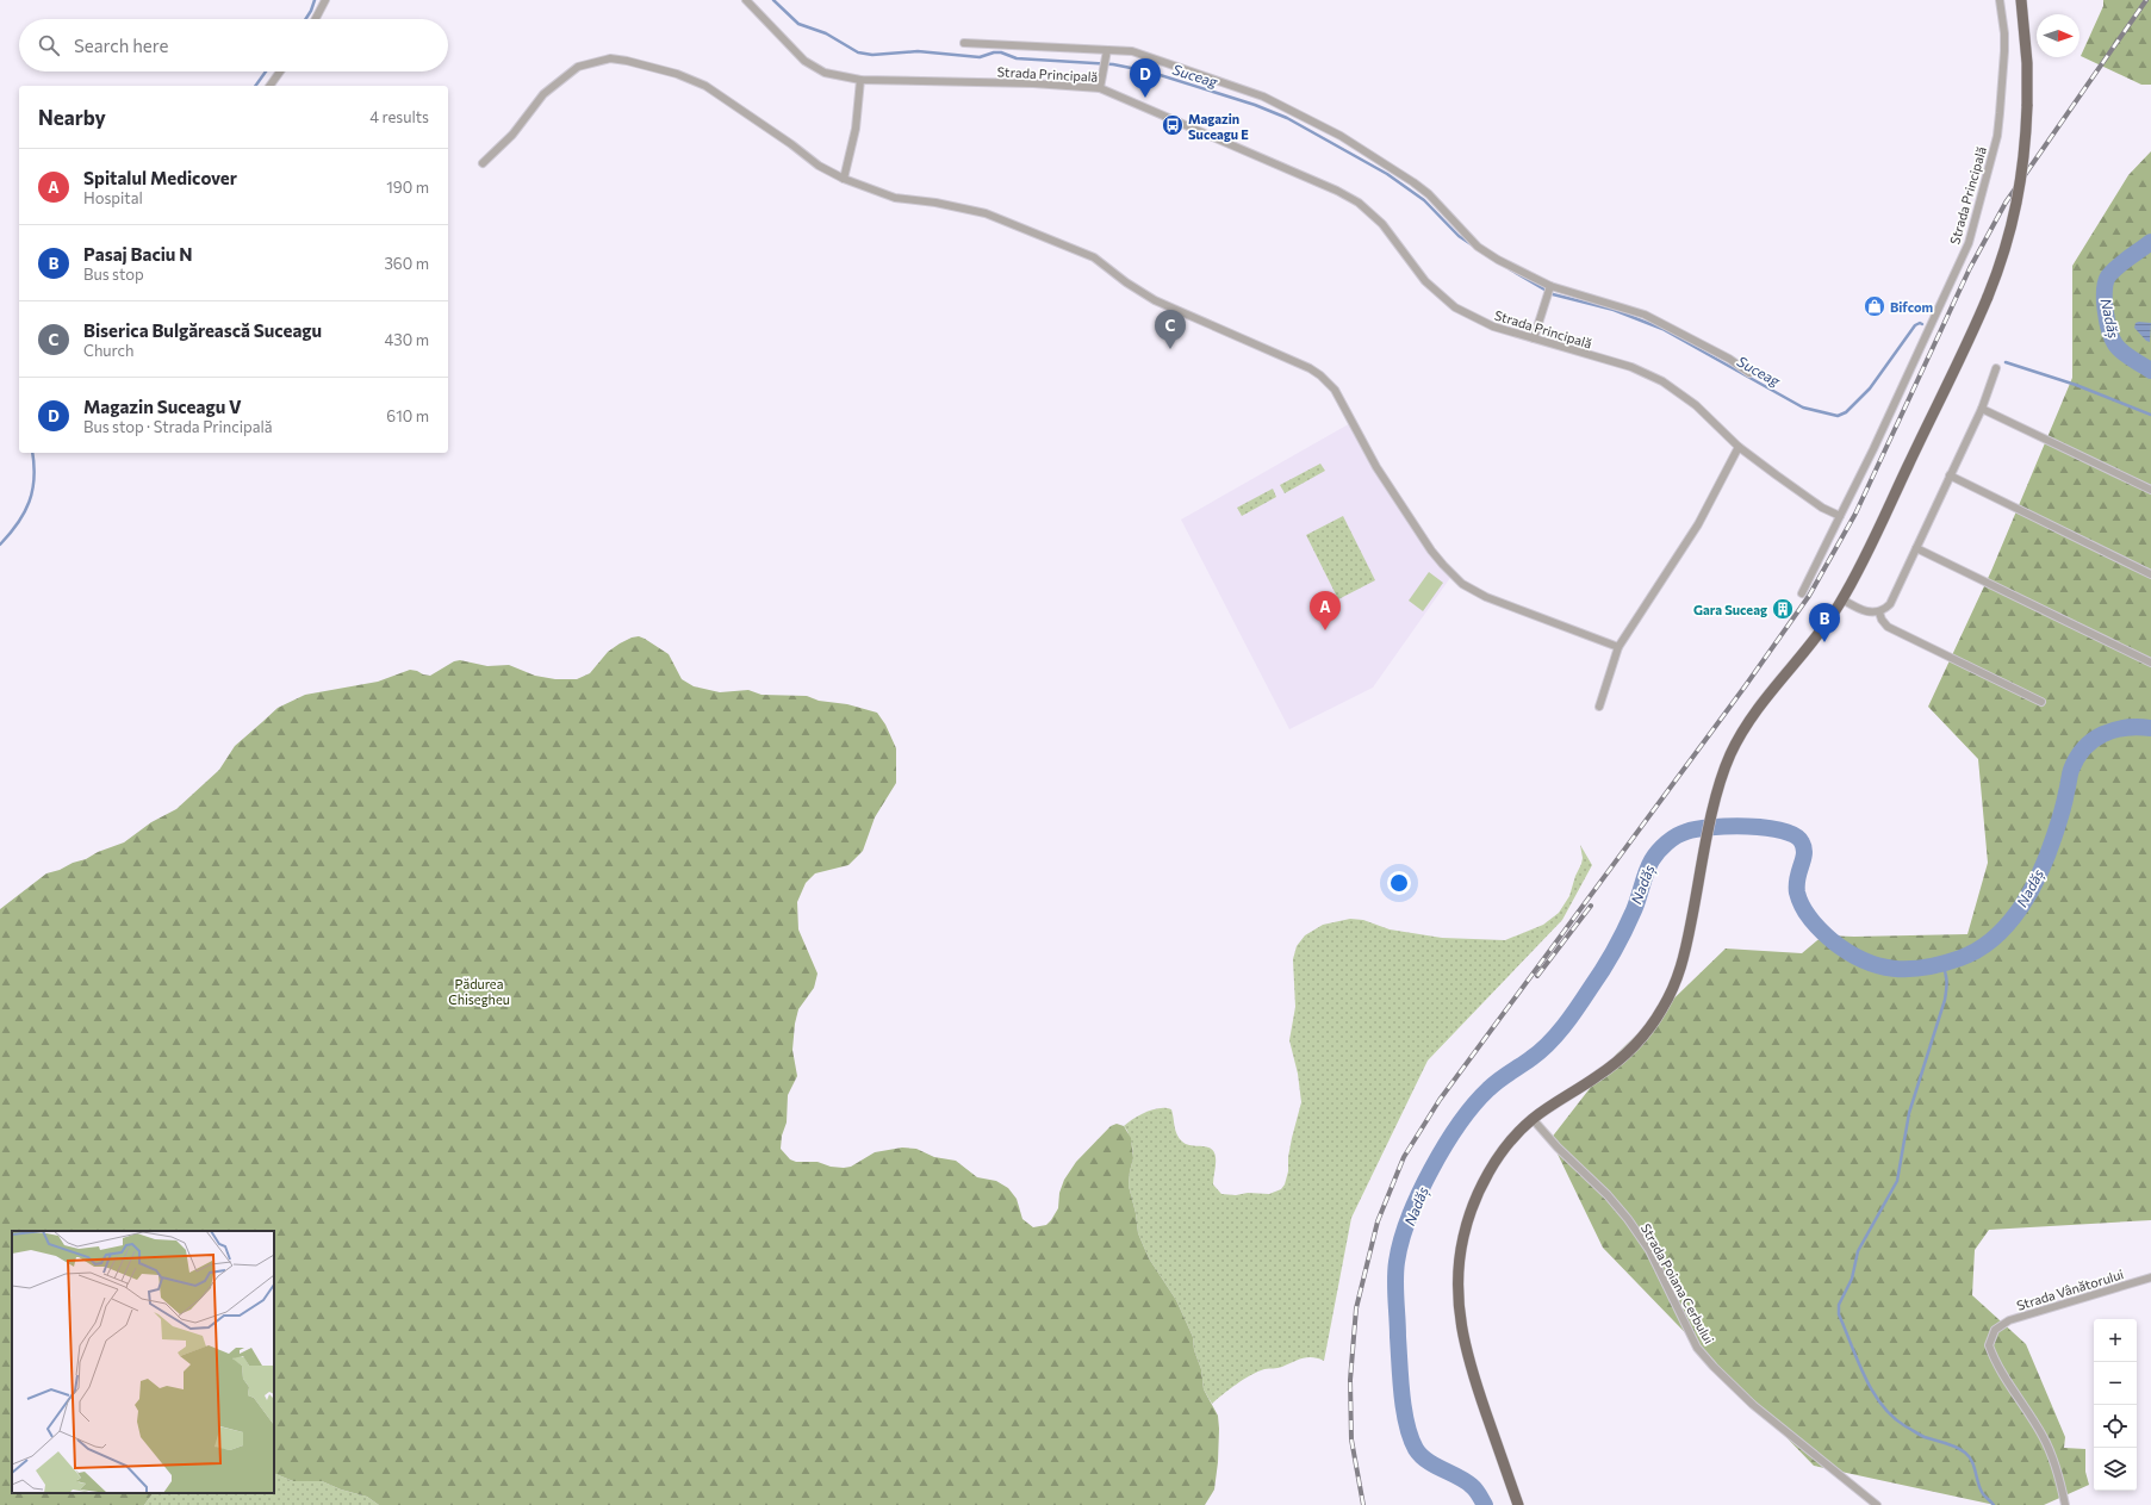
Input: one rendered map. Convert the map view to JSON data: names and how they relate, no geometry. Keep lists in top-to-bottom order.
{
  "streets": {
    "street": ["Strada Principală", "Strada Poiana Cerbului", "Strada Vânătorului"]
  },
  "water": ["Suceag", "Nadăș"],
  "parks": ["Pădurea Chisegheu"],
  "places": {
    "bus stop": ["Magazin Suceagu E"],
    "shop": ["Bifcom"],
    "building": ["Gara Suceag"]
  },
  "north": "right",
  "page": {
    "search": "Search here",
    "pins": [
      "D",
      "C",
      "A",
      "B"
    ],
    "heading": ["Nearby", "4 results"],
    "list": [
      {
        "mark": "A",
        "name": "Spitalul Medicover",
        "note": "Hospital",
        "value": "190 m"
      },
      {
        "mark": "B",
        "name": "Pasaj Baciu N",
        "note": "Bus stop",
        "value": "360 m"
      },
      {
        "mark": "C",
        "name": "Biserica Bulgărească Suceagu",
        "note": "Church",
        "value": "430 m"
      },
      {
        "mark": "D",
        "name": "Magazin Suceagu V",
        "note": "Bus stop · Strada Principală",
        "value": "610 m"
      }
    ],
    "map_buttons": ["+", "−"]
  }
}
